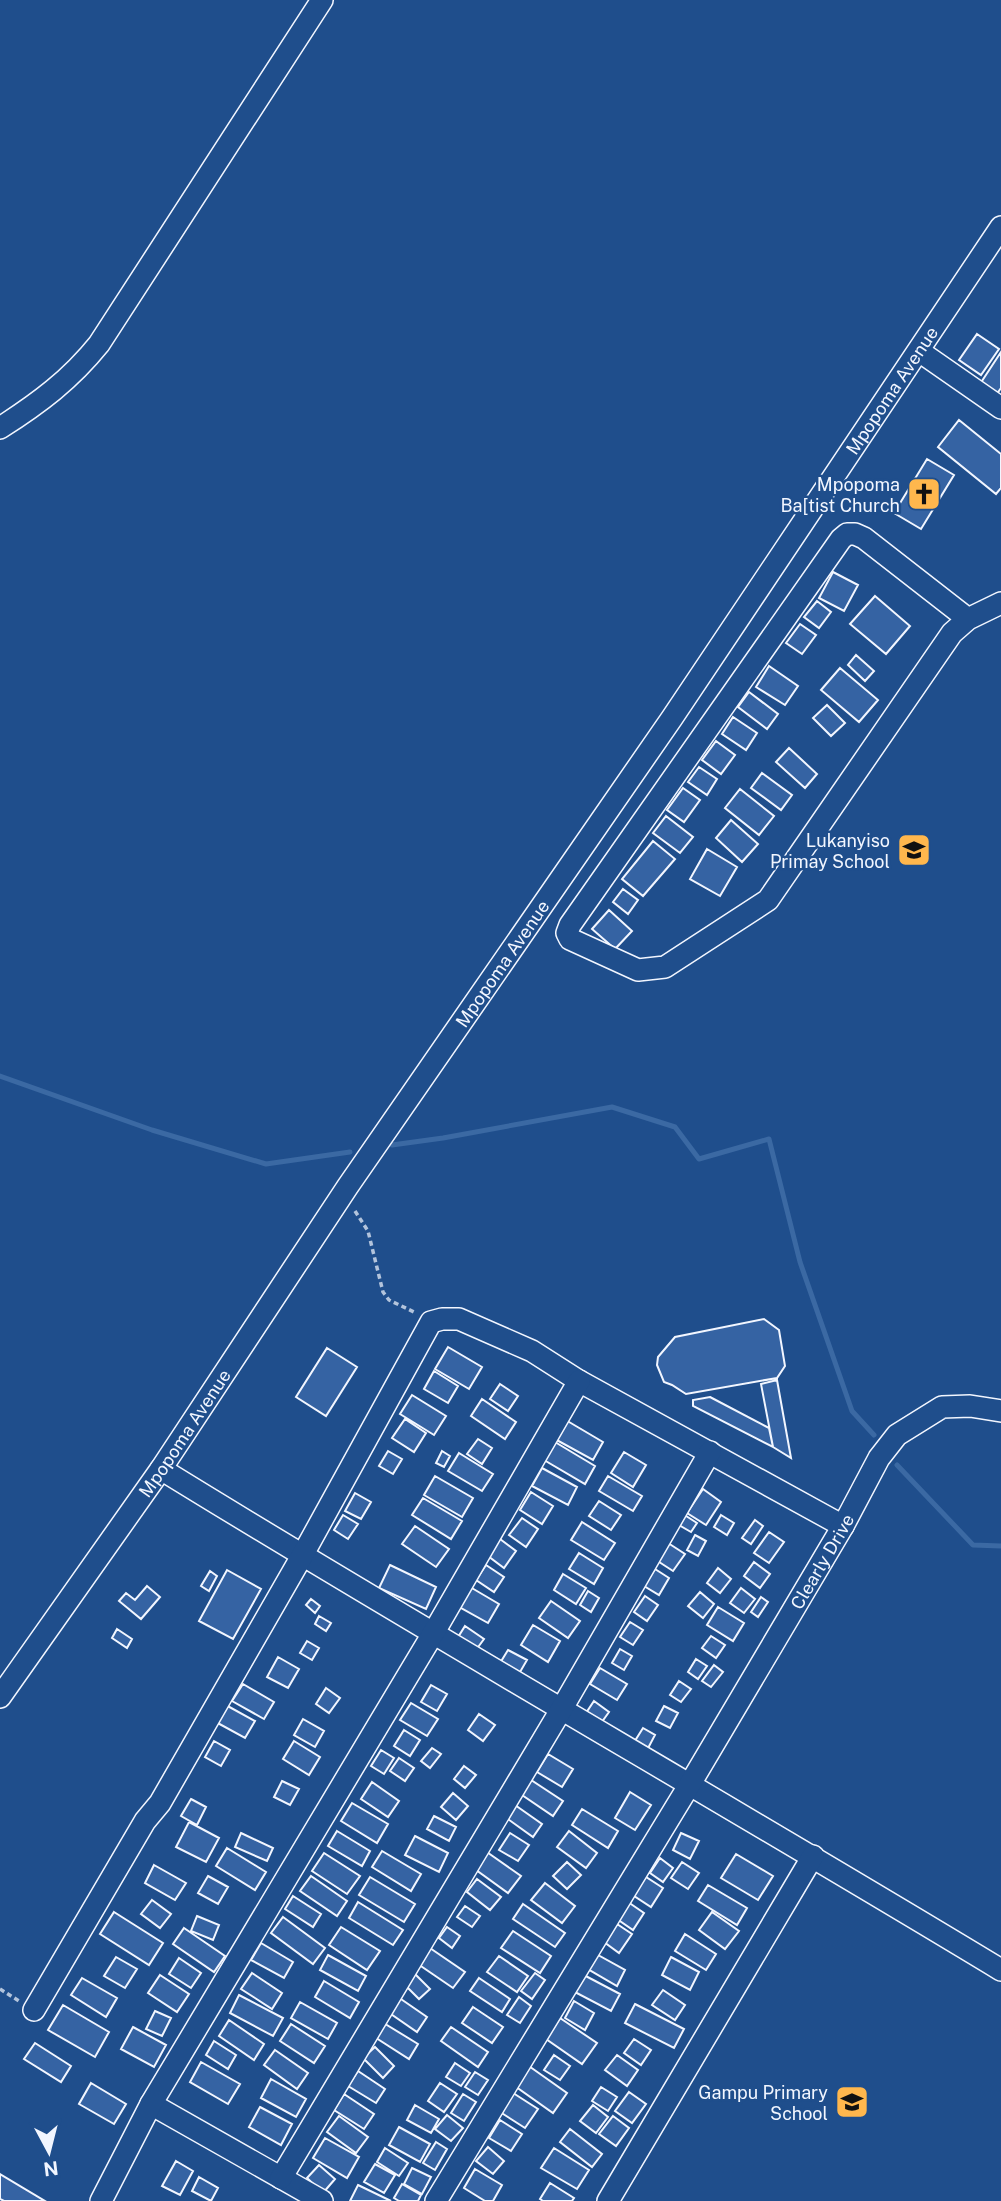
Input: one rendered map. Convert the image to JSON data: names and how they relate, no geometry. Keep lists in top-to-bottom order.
{
  "streets": {
    "street": ["Mpopoma Avenue", "Clearly Drive"]
  },
  "places": {
    "church": ["Mpopoma Ba[tist Church"],
    "school or university": ["Lukanyiso Primay School", "Gampu Primary School"]
  },
  "north": "bottom"
}
